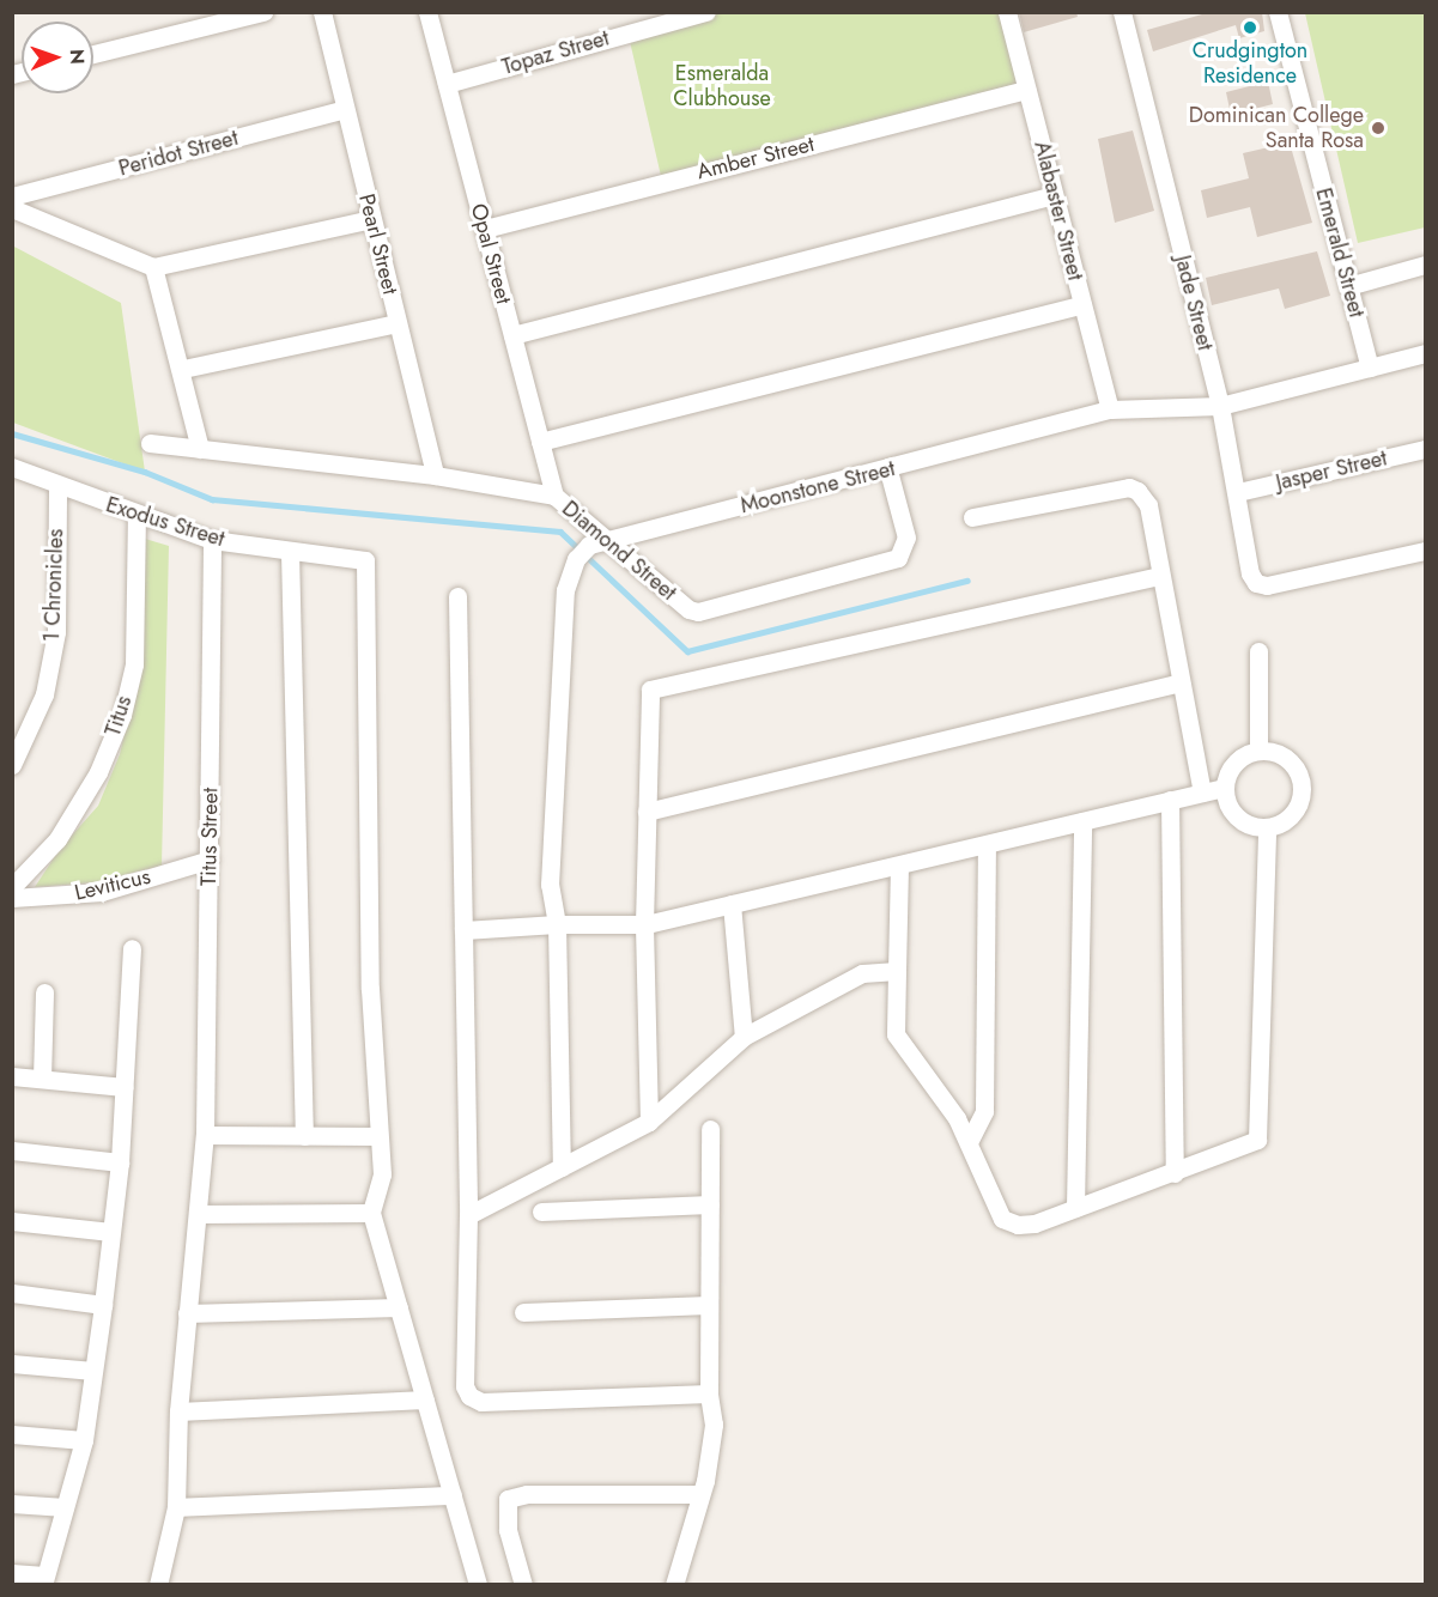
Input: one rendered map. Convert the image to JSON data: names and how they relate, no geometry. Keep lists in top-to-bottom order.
{
  "streets": {
    "street": [
      "Topaz Street",
      "Peridot Street",
      "Amber Street",
      "Alabaster Street",
      "Pearl Street",
      "Emerald Street",
      "Opal Street",
      "Jade Street",
      "Jasper Street",
      "Moonstone Street",
      "Exodus Street",
      "Diamond Street",
      "1 Chronicles",
      "Titus",
      "Titus Street",
      "Leviticus"
    ]
  },
  "crossings": [
    ["Topaz Street", "Opal Street"],
    ["Peridot Street", "Pearl Street"],
    ["Amber Street", "Alabaster Street"],
    ["Amber Street", "Opal Street"],
    ["Alabaster Street", "Moonstone Street"],
    ["Pearl Street", "Diamond Street"],
    ["Emerald Street", "Moonstone Street"],
    ["Opal Street", "Diamond Street"],
    ["Jade Street", "Jasper Street"],
    ["Jade Street", "Moonstone Street"],
    ["Moonstone Street", "Diamond Street"],
    ["Exodus Street", "1 Chronicles"],
    ["Exodus Street", "Titus"],
    ["Exodus Street", "Titus Street"],
    ["Titus Street", "Leviticus"]
  ],
  "parks": ["Esmeralda Clubhouse"],
  "places": ["Crudgington Residence", "Dominican College Santa Rosa"],
  "north": "right"
}
